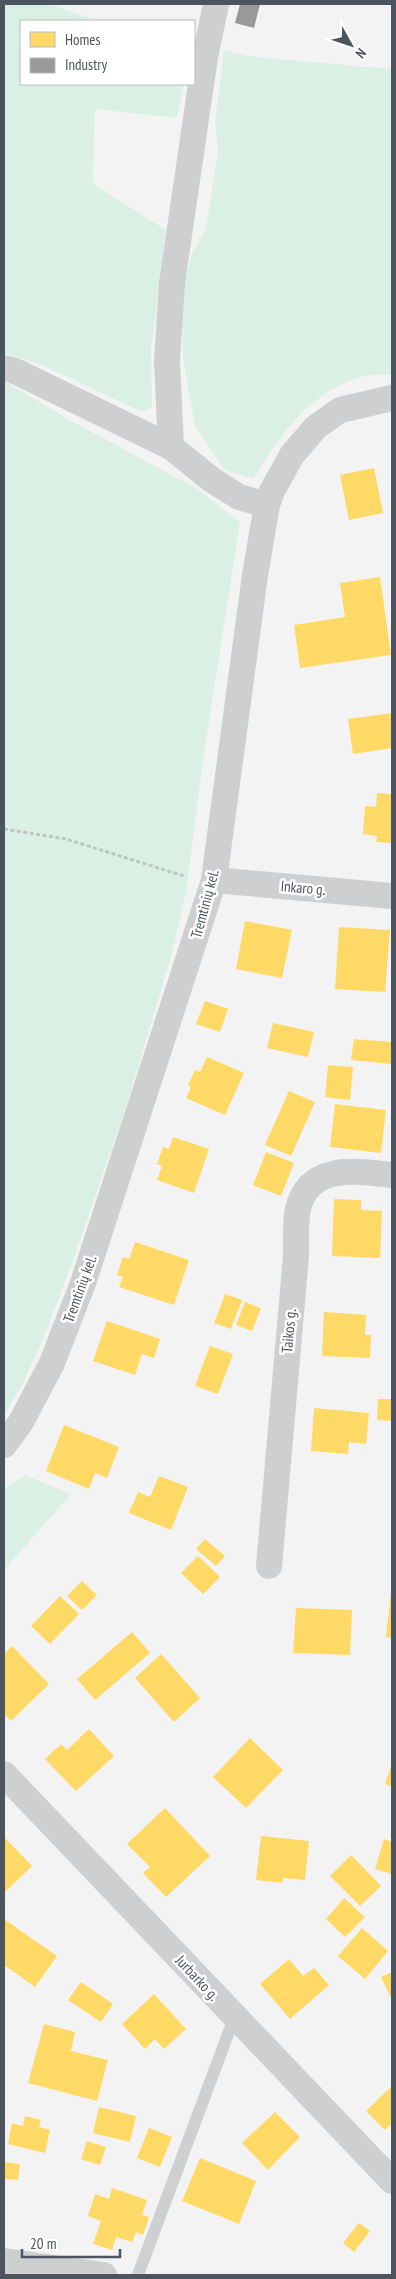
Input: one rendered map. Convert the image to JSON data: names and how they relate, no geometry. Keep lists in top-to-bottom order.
{
  "streets": {
    "street": [
      "Inkaro g.",
      "Tremtinių kel.",
      "Taikos g.",
      "Jurbarko g."
    ]
  },
  "crossings": [
    ["Inkaro g.", "Tremtinių kel."]
  ],
  "legend": ["Homes", "Industry"],
  "scale_bar": "20 m",
  "north": "bottom right"
}
